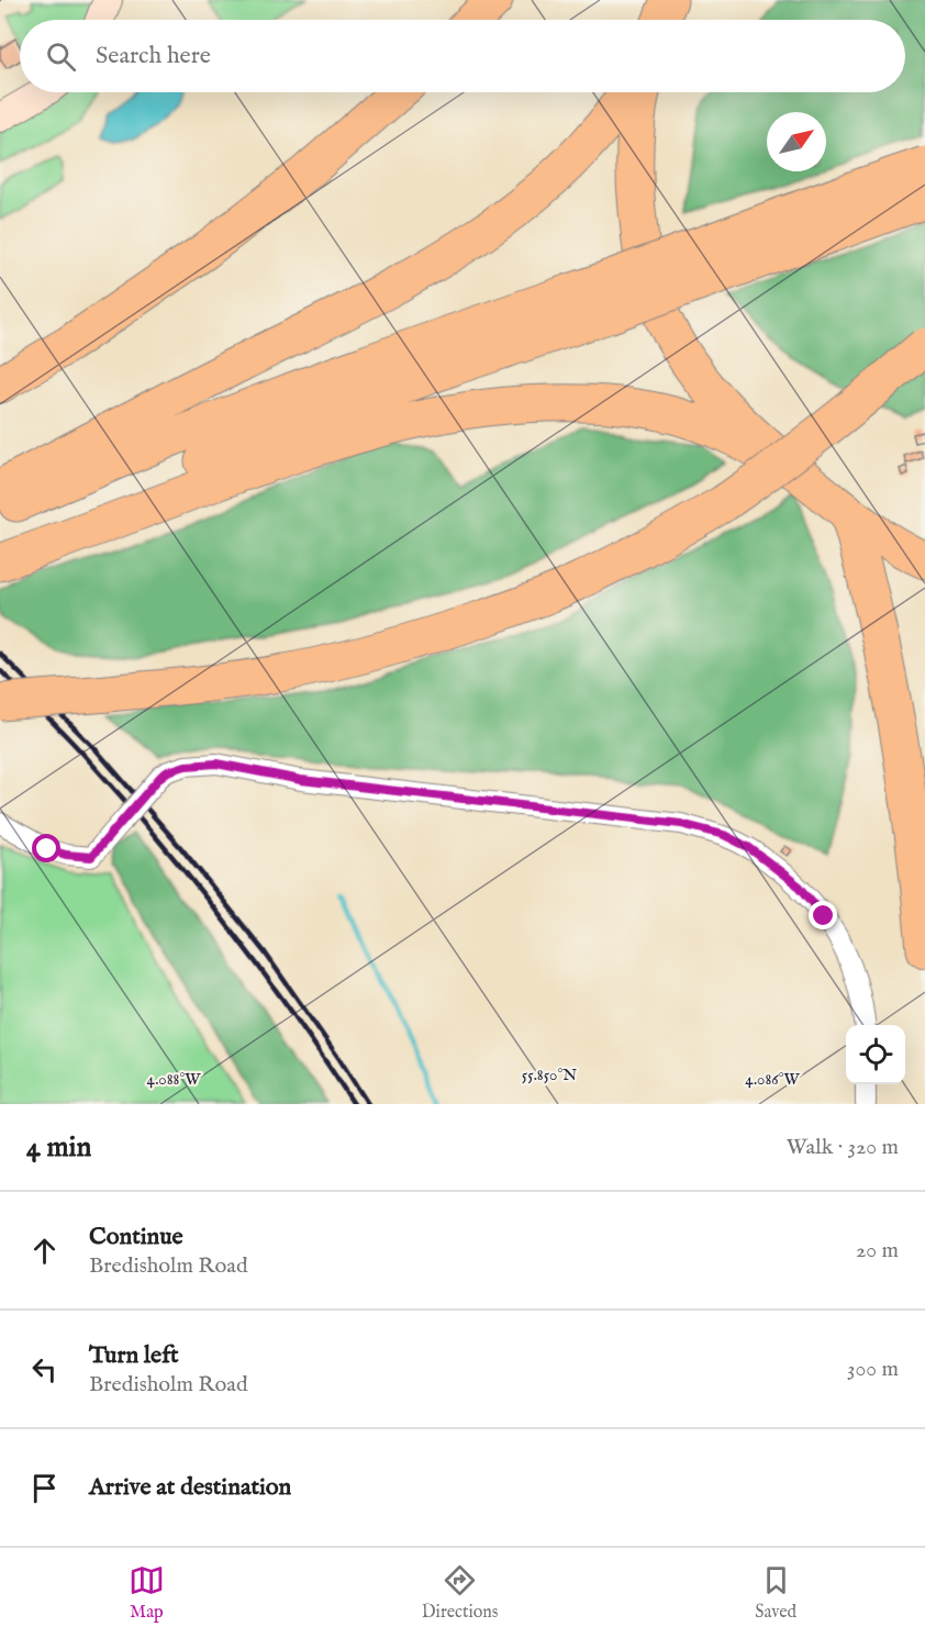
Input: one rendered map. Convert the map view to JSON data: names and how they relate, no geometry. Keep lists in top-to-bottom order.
{
  "north": "top right",
  "page": {
    "search": "Search here",
    "heading": ["4 min", "Walk · 320 m"],
    "list": [
      ["Continue", "Bredisholm Road", "20 m"],
      ["Turn left", "Bredisholm Road", "300 m"],
      "Arrive at destination"
    ],
    "nav": ["Map", "Directions", "Saved"]
  },
  "coordinates": ["55.850°N", "4.088°W", "4.086°W"]
}
